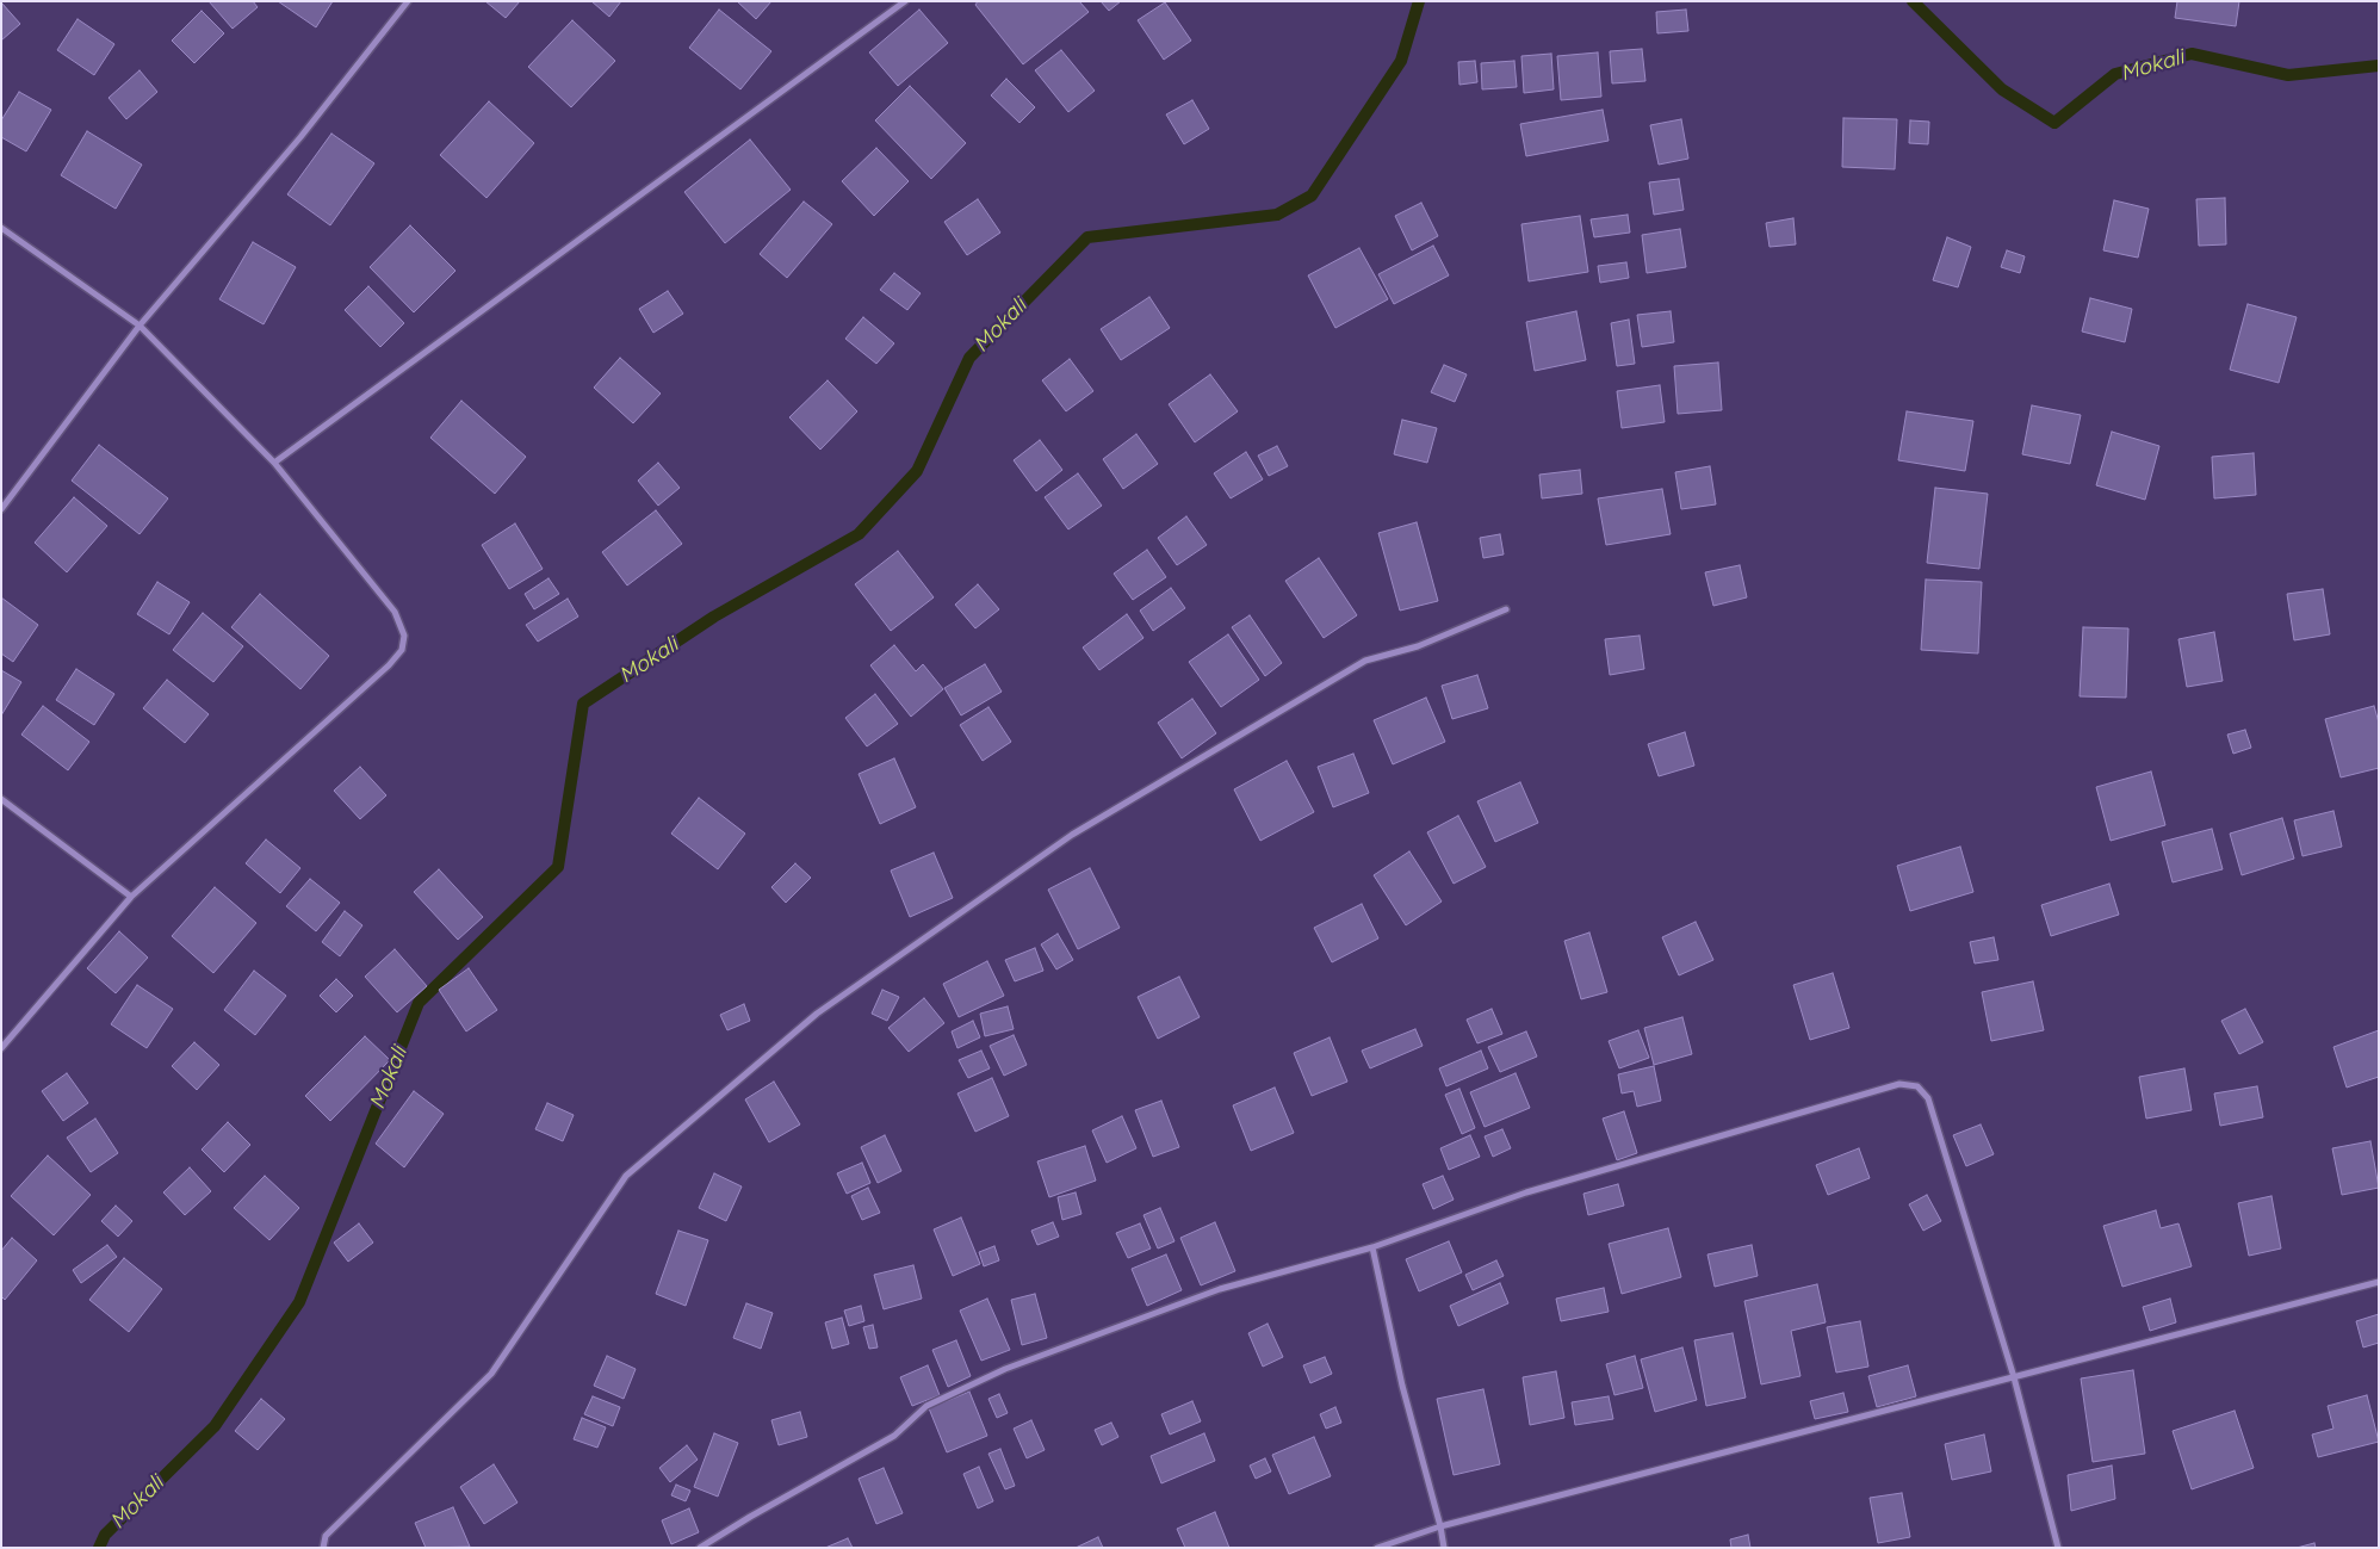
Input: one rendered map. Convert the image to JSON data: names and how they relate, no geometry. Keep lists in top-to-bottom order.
{
  "water": ["Mokali"]
}
